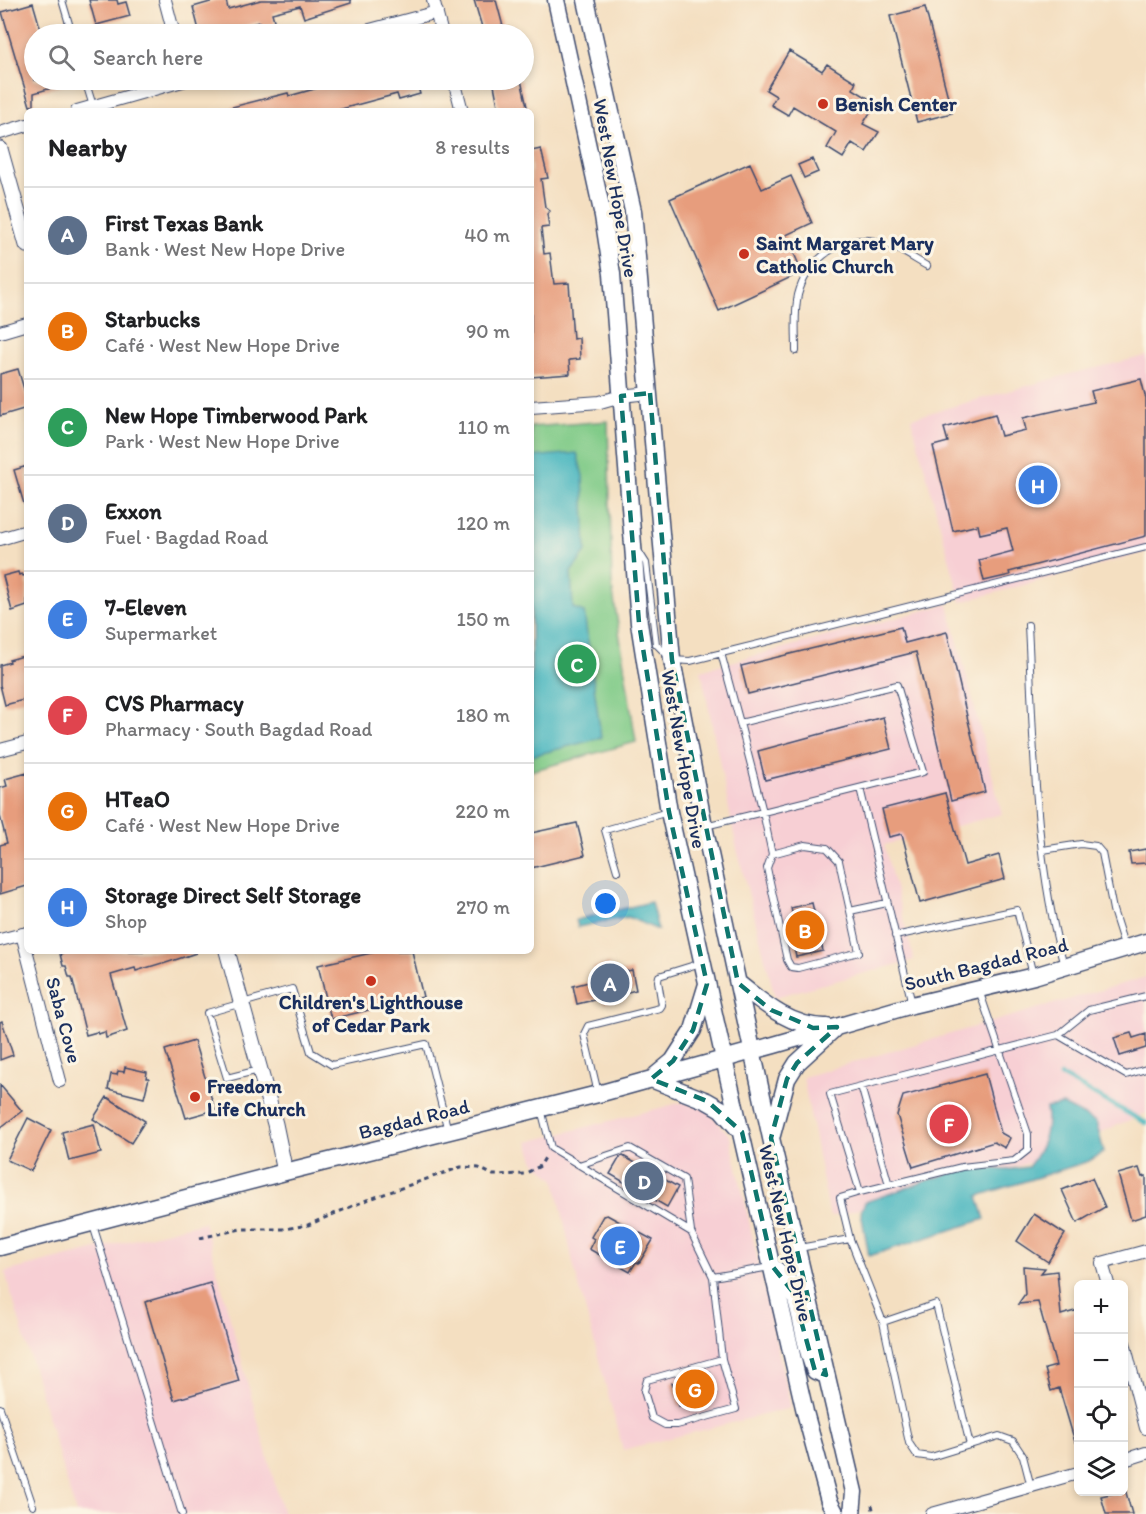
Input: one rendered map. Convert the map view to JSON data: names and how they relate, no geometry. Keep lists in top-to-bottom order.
{
  "streets": {
    "main road": ["West New Hope Drive", "South Bagdad Road", "Bagdad Road"],
    "street": ["Saba Cove"]
  },
  "crossings": [
    ["West New Hope Drive", "Bagdad Road"],
    ["South Bagdad Road", "Bagdad Road"]
  ],
  "places": [
    "Benish Center",
    "Saint Margaret Mary Catholic Church",
    "Children's Lighthouse of Cedar Park",
    "Freedom Life Church"
  ],
  "page": {
    "search": "Search here",
    "heading": ["Nearby", "8 results"],
    "list": [
      {
        "mark": "A",
        "name": "First Texas Bank",
        "note": "Bank · West New Hope Drive",
        "value": "40 m"
      },
      {
        "mark": "B",
        "name": "Starbucks",
        "note": "Café · West New Hope Drive",
        "value": "90 m"
      },
      {
        "mark": "C",
        "name": "New Hope Timberwood Park",
        "note": "Park · West New Hope Drive",
        "value": "110 m"
      },
      {
        "mark": "D",
        "name": "Exxon",
        "note": "Fuel · Bagdad Road",
        "value": "120 m"
      },
      {
        "mark": "E",
        "name": "7-Eleven",
        "note": "Supermarket",
        "value": "150 m"
      },
      {
        "mark": "F",
        "name": "CVS Pharmacy",
        "note": "Pharmacy · South Bagdad Road",
        "value": "180 m"
      },
      {
        "mark": "G",
        "name": "HTeaO",
        "note": "Café · West New Hope Drive",
        "value": "220 m"
      },
      {
        "mark": "H",
        "name": "Storage Direct Self Storage",
        "note": "Shop",
        "value": "270 m"
      }
    ],
    "pins": [
      "H",
      "C",
      "B",
      "A",
      "F",
      "D",
      "E",
      "G"
    ],
    "map_buttons": ["+", "−"]
  }
}
